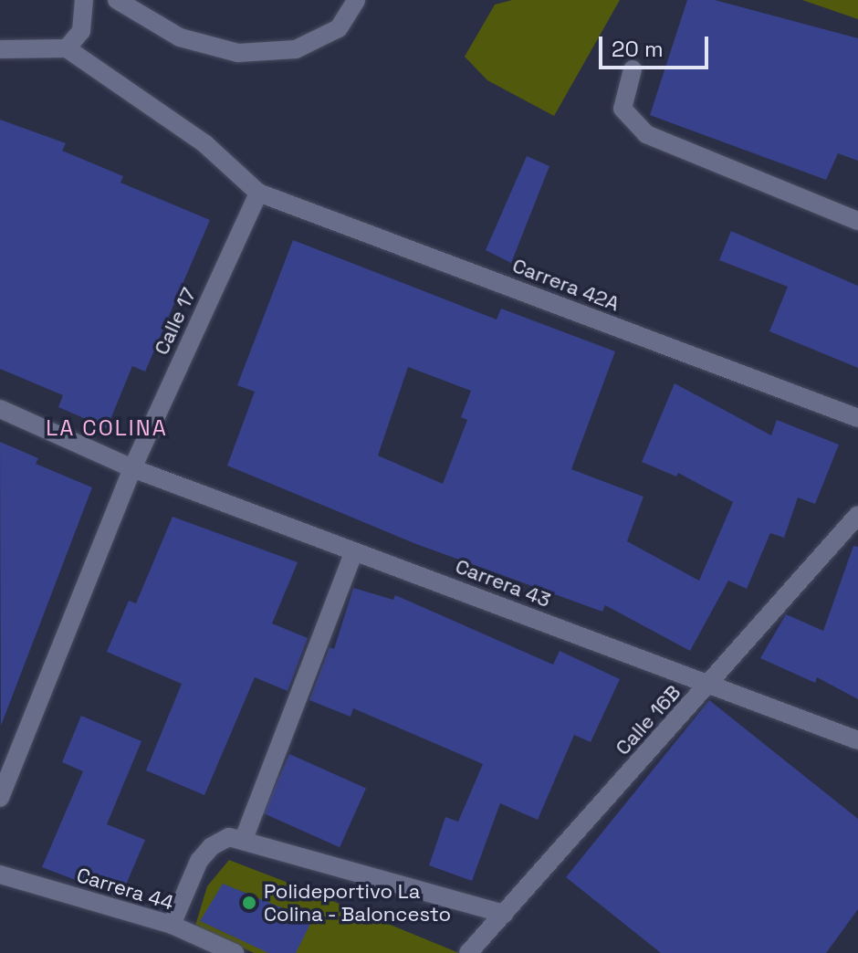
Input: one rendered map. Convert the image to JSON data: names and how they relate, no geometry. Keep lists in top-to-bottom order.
{
  "streets": {
    "street": [
      "Carrera 42A",
      "Calle 17",
      "Carrera 43",
      "Calle 16B",
      "Carrera 44"
    ]
  },
  "crossings": [
    ["Carrera 42A", "Calle 17"],
    ["Calle 17", "Carrera 43"],
    ["Carrera 43", "Calle 16B"]
  ],
  "districts": ["LA COLINA"],
  "places": ["Polideportivo La Colina - Baloncesto"],
  "scale_bar": "20 m"
}
